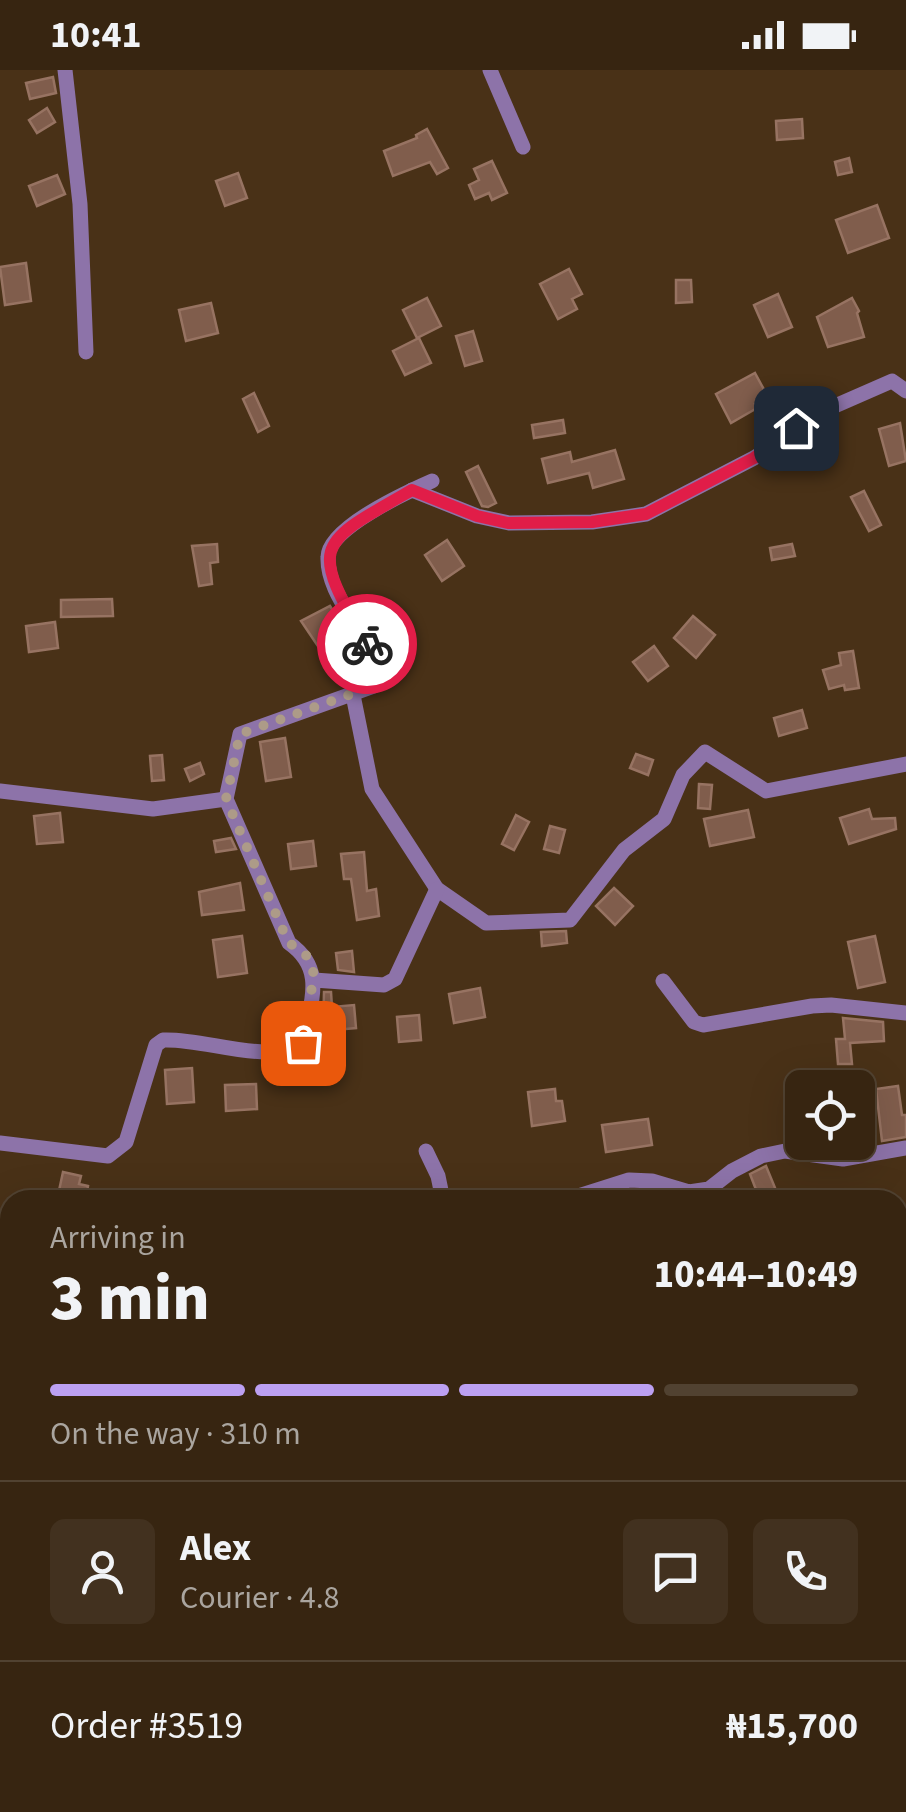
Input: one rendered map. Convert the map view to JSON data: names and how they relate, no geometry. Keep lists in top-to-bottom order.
{
  "page": {
    "status": "10:41",
    "heading": ["3 min", "Arriving in", "10:44–10:49"],
    "panel": [
      "Alex",
      "Courier · 4.8",
      "Order #3519",
      "₦15,700"
    ],
    "bar": "On the way · 310 m"
  }
}
